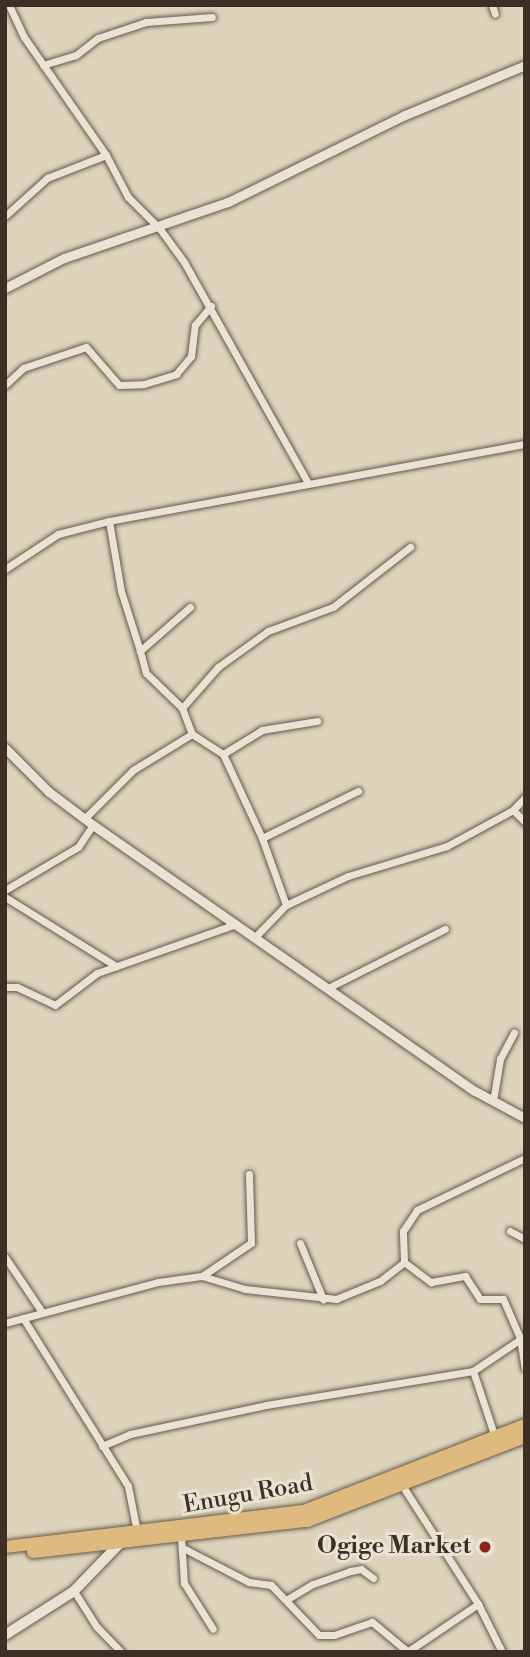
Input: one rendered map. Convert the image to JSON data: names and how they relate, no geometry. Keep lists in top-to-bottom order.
{
  "streets": {
    "main road": ["Enugu Road"]
  },
  "places": ["Ogige Market"]
}
